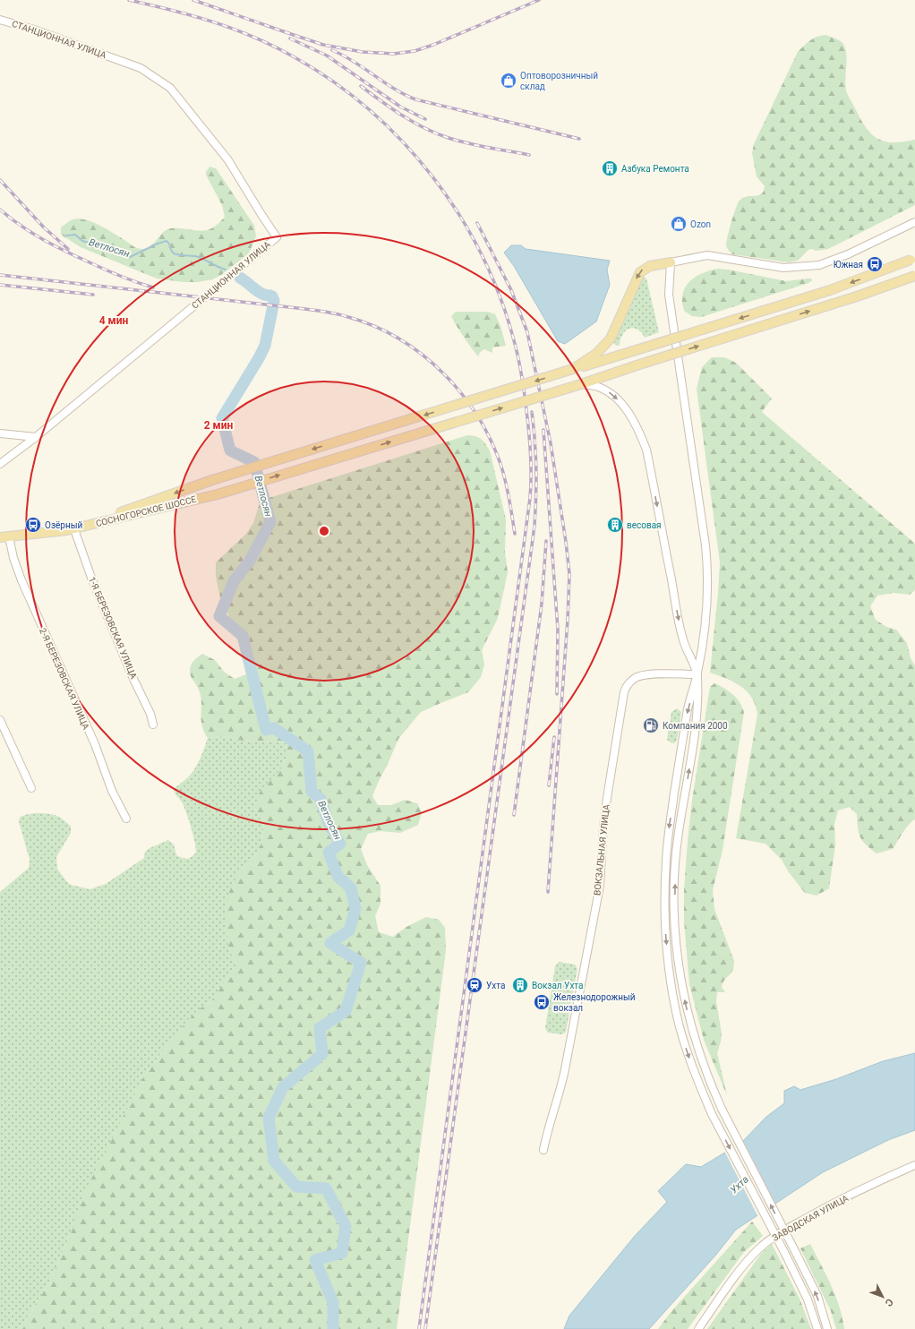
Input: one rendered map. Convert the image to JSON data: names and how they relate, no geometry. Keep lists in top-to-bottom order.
{
  "streets": {
    "main road": ["СОСНОГОРСКОЕ ШОССЕ"],
    "street": [
      "СТАНЦИОННАЯ УЛИЦА",
      "1-Я БЕРЕЗОВСКАЯ УЛИЦА",
      "2-Я БЕРЕЗОВСКАЯ УЛИЦА",
      "ВОКЗАЛЬНАЯ УЛИЦА",
      "ЗАВОДСКАЯ УЛИЦА"
    ]
  },
  "crossings": [
    ["СОСНОГОРСКОЕ ШОССЕ", "1-Я БЕРЕЗОВСКАЯ УЛИЦА"],
    ["СОСНОГОРСКОЕ ШОССЕ", "2-Я БЕРЕЗОВСКАЯ УЛИЦА"]
  ],
  "water": ["Ветлосян", "Ухта"],
  "places": {
    "shop": ["Оптоворозничный склад", "Ozon"],
    "building": ["Азбука Ремонта", "весовая", "Вокзал Ухта"],
    "bus stop": ["Южная", "Озёрный", "Железнодорожный вокзал"],
    "fuel station": ["Компания 2000"],
    "station": ["Ухта"]
  },
  "north": "bottom right",
  "rings": ["4 мин", "2 мин"]
}
